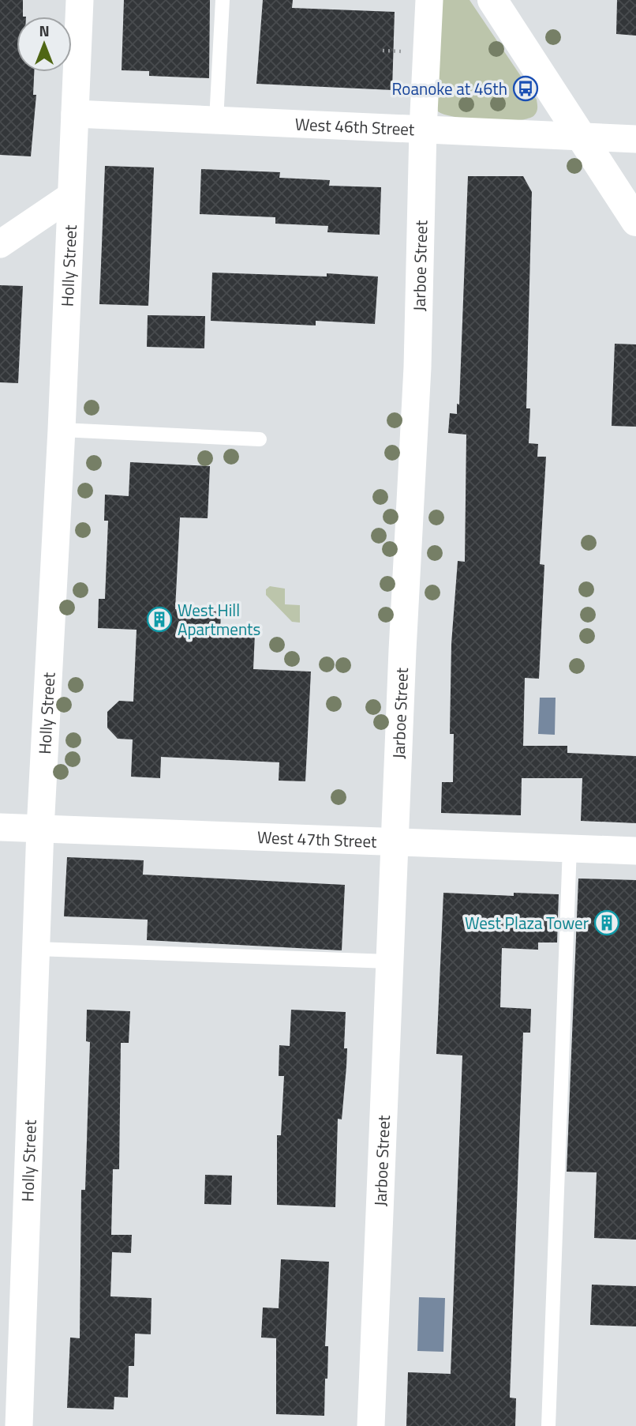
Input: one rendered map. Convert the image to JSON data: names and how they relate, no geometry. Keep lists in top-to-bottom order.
{
  "streets": {
    "street": [
      "West 46th Street",
      "Holly Street",
      "Jarboe Street",
      "West 47th Street"
    ]
  },
  "crossings": [
    ["West 46th Street", "Holly Street"],
    ["West 46th Street", "Jarboe Street"],
    ["Holly Street", "West 47th Street"],
    ["Jarboe Street", "West 47th Street"]
  ],
  "places": {
    "bus stop": ["Roanoke at 46th"],
    "building": ["West Hill Apartments", "West Plaza Tower"]
  },
  "north": "top"
}
